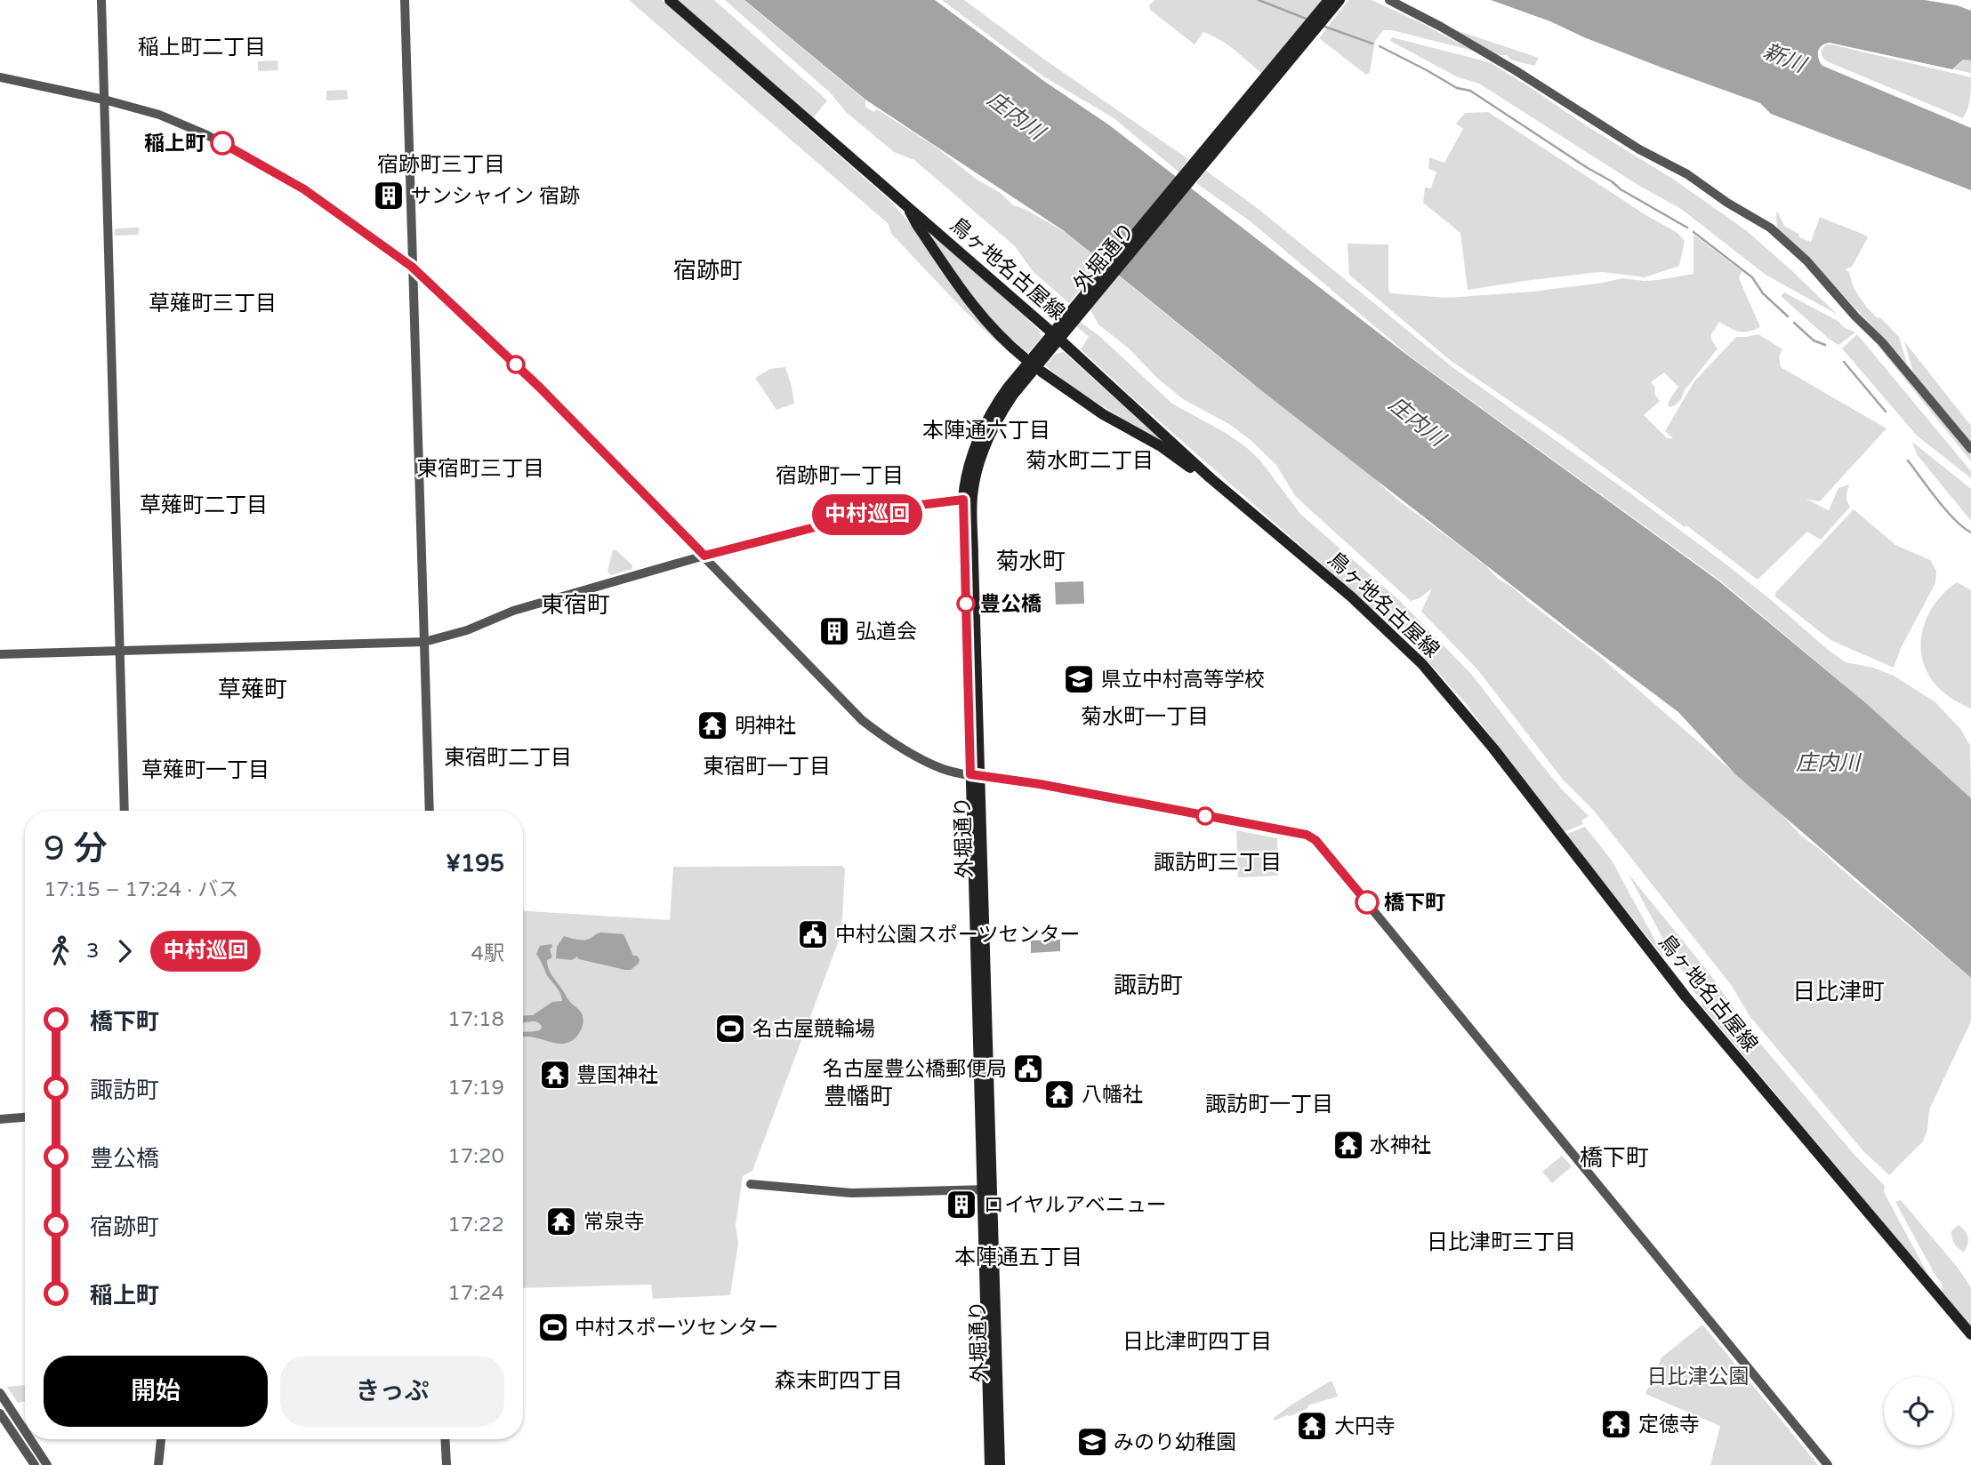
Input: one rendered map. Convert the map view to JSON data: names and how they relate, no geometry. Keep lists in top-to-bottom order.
{
  "streets": {
    "main road": ["外堀通り", "鳥ヶ地名古屋線"]
  },
  "crossings": [
    ["外堀通り", "鳥ヶ地名古屋線"]
  ],
  "districts": [
    "稲上町二丁目",
    "宿跡町三丁目",
    "宿跡町",
    "草薙町三丁目",
    "本陣通六丁目",
    "菊水町二丁目",
    "東宿町三丁目",
    "宿跡町一丁目",
    "草薙町二丁目",
    "菊水町",
    "東宿町",
    "草薙町",
    "菊水町一丁目",
    "東宿町二丁目",
    "東宿町一丁目",
    "草薙町一丁目",
    "諏訪町三丁目",
    "諏訪町",
    "日比津町",
    "豊幡町",
    "諏訪町一丁目",
    "橋下町",
    "日比津町三丁目",
    "本陣通五丁目",
    "日比津町四丁目",
    "森末町四丁目"
  ],
  "water": ["新川", "庄内川"],
  "parks": ["日比津公園"],
  "places": {
    "other": ["稲上町", "豊公橋", "橋下町"],
    "building": ["サンシャイン 宿跡", "弘道会", "ロイヤルアベニュー"],
    "school or university": ["県立中村高等学校", "みのり幼稚園"],
    "temple": [
      "明神社",
      "豊国神社",
      "八幡社",
      "水神社",
      "常泉寺",
      "定徳寺",
      "大円寺"
    ],
    "public building": ["中村公園スポーツセンター", "名古屋豊公橋郵便局"],
    "sports": ["名古屋競輪場", "中村スポーツセンター"]
  },
  "lines": ["bus line 中村巡回"],
  "page": {
    "on_map": "中村巡回",
    "heading": ["9 分", "17:15 – 17:24 · バス", "¥195"],
    "legs": ["3", "中村巡回", "4駅"],
    "list": [
      {
        "name": "橋下町",
        "value": "17:18"
      },
      {
        "name": "諏訪町",
        "value": "17:19"
      },
      {
        "name": "豊公橋",
        "value": "17:20"
      },
      {
        "name": "宿跡町",
        "value": "17:22"
      },
      {
        "name": "稲上町",
        "value": "17:24"
      }
    ],
    "buttons": ["開始", "きっぷ"]
  }
}
